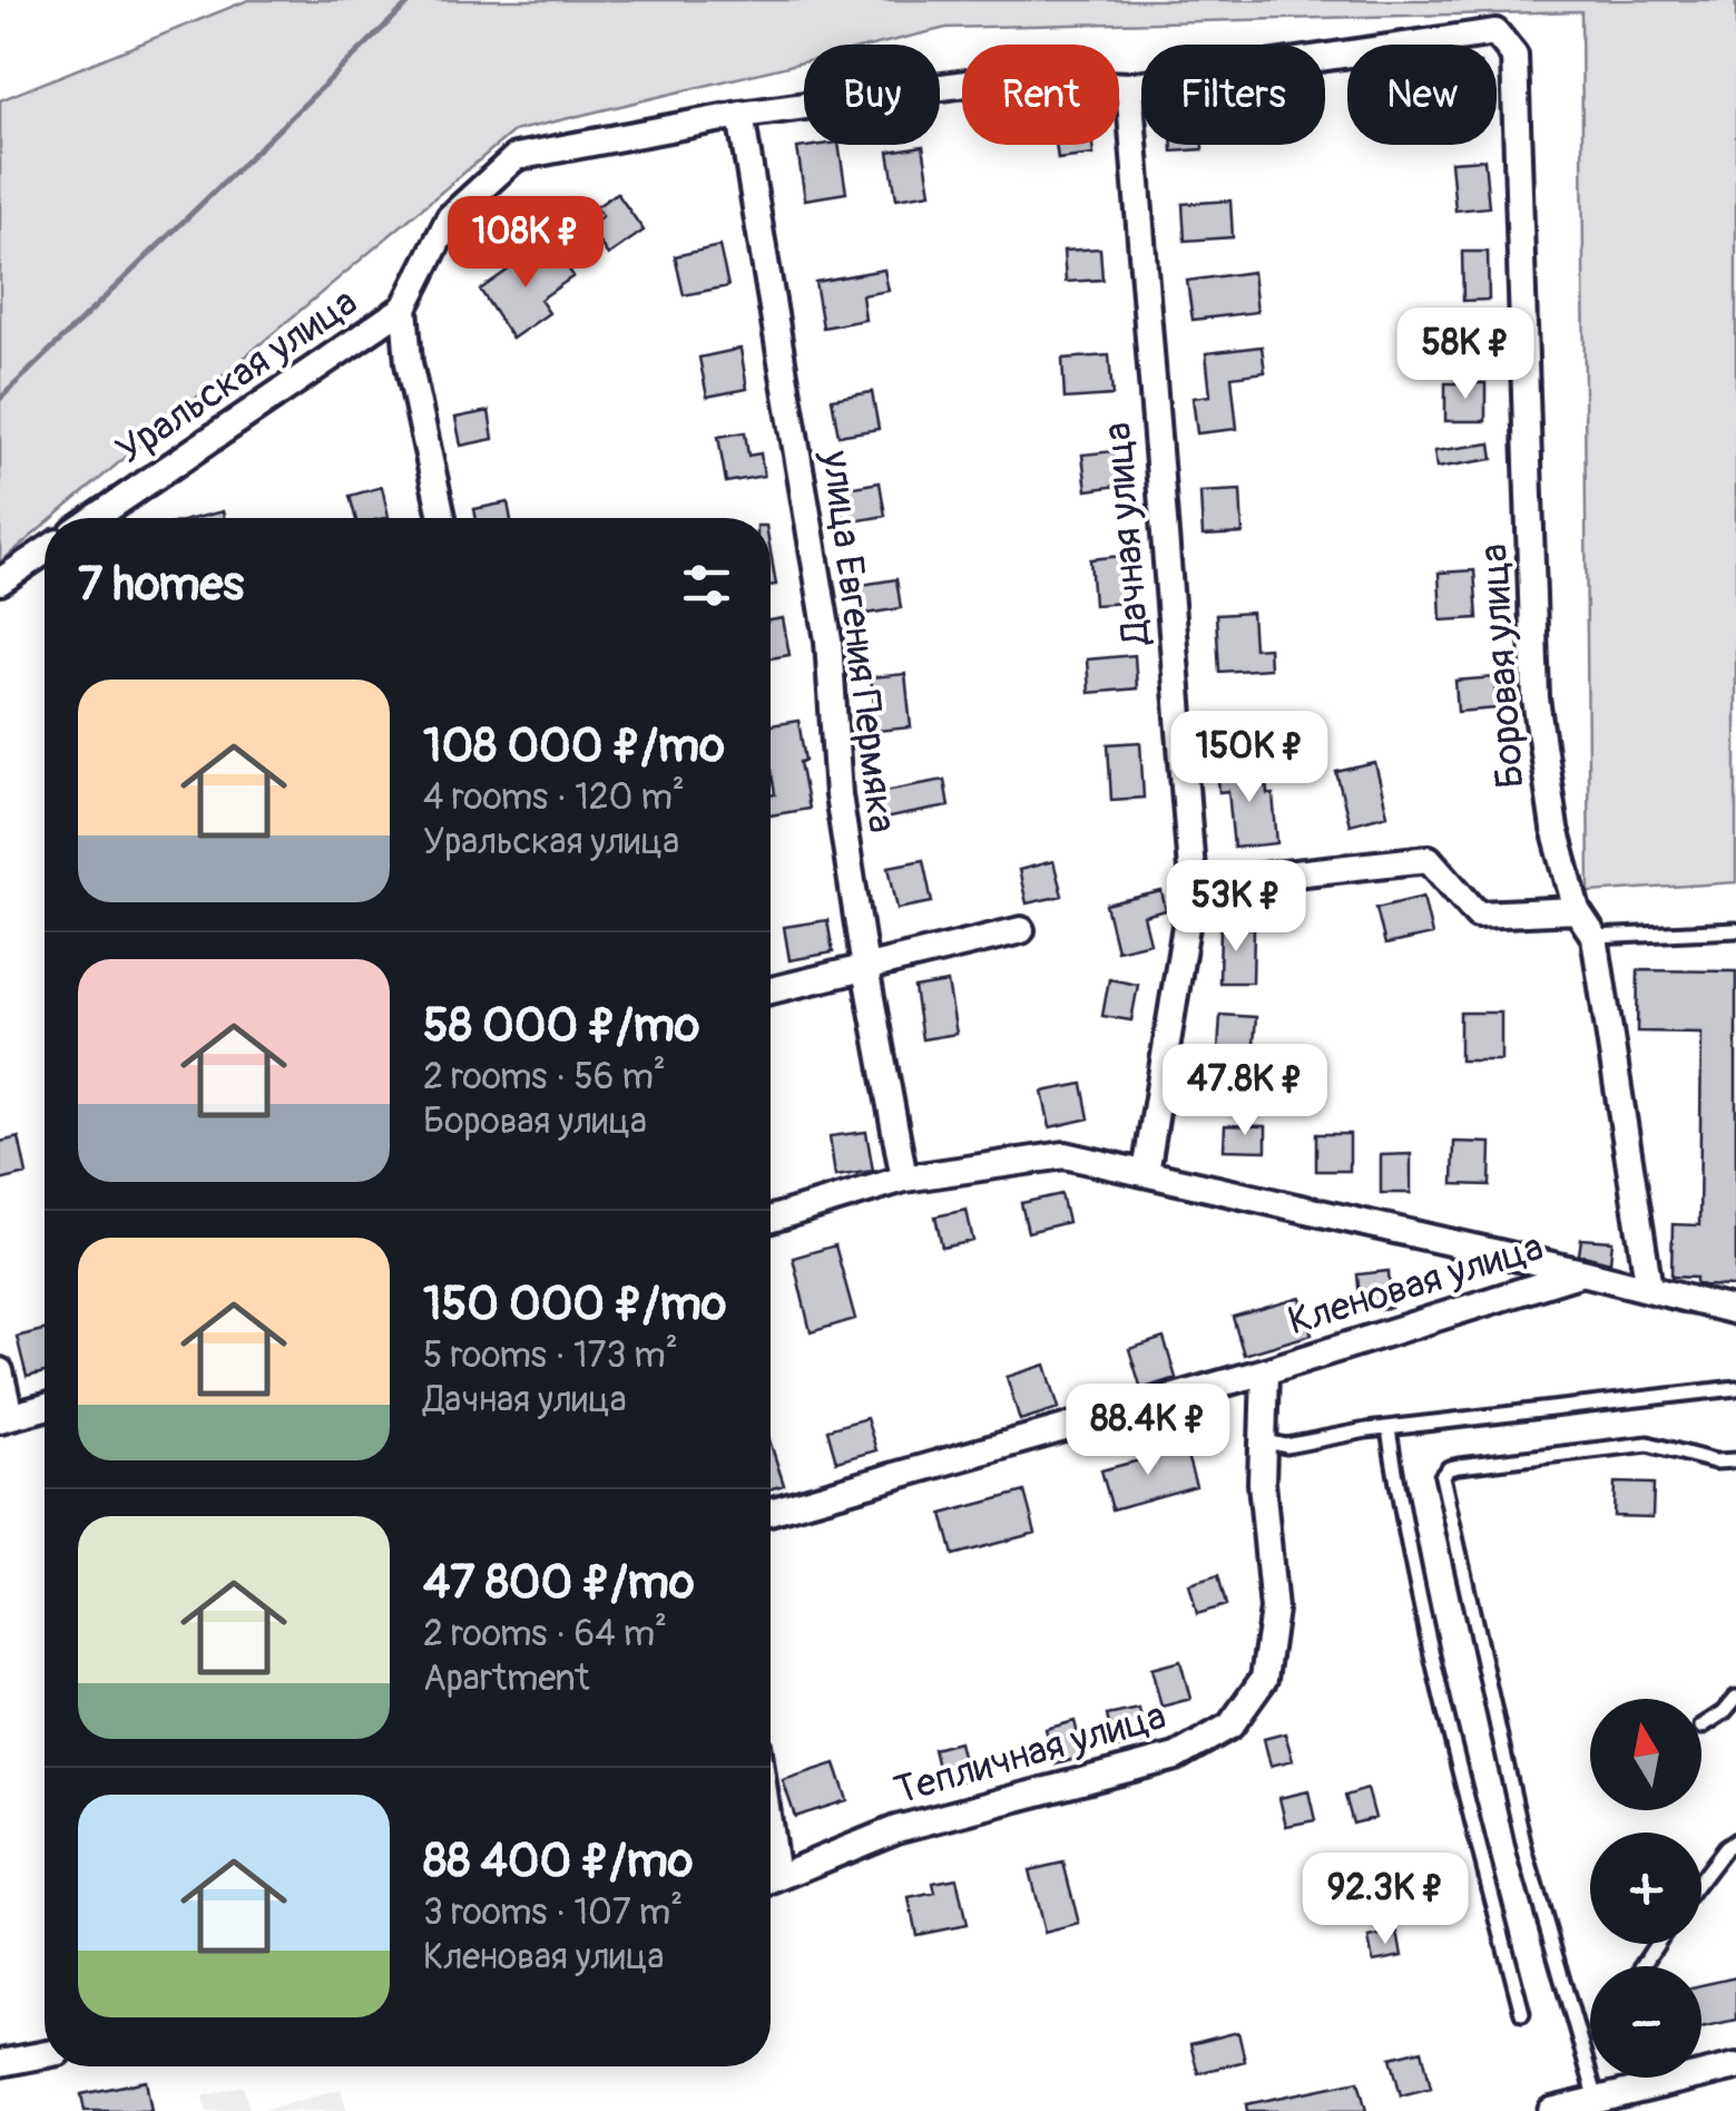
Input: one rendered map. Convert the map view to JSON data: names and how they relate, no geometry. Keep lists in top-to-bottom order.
{
  "streets": {
    "street": [
      "Уральская улица",
      "Дачная улица",
      "улица Евгения Пермяка",
      "Боровая улица",
      "Кленовая улица",
      "Тепличная улица"
    ]
  },
  "crossings": [
    ["Уральская улица", "Дачная улица"],
    ["Уральская улица", "улица Евгения Пермяка"],
    ["Уральская улица", "Боровая улица"],
    ["Кленовая улица", "Тепличная улица"]
  ],
  "north": "top",
  "page": {
    "chip": [
      "Buy",
      "Rent",
      "Filters",
      "New"
    ],
    "price": [
      "108K ₽",
      "58K ₽",
      "150K ₽",
      "53K ₽",
      "47.8K ₽",
      "88.4K ₽",
      "92.3K ₽"
    ],
    "heading": "7 homes",
    "list": [
      {
        "name": "108 000 ₽/mo",
        "note": "4 rooms · 120 m² · Уральская улица"
      },
      {
        "name": "58 000 ₽/mo",
        "note": "2 rooms · 56 m² · Боровая улица"
      },
      {
        "name": "150 000 ₽/mo",
        "note": "5 rooms · 173 m² · Дачная улица"
      },
      {
        "name": "47 800 ₽/mo",
        "note": "2 rooms · 64 m² · Apartment"
      },
      {
        "name": "88 400 ₽/mo",
        "note": "3 rooms · 107 m² · Кленовая улица"
      }
    ],
    "map_buttons": ["+", "−"]
  }
}
